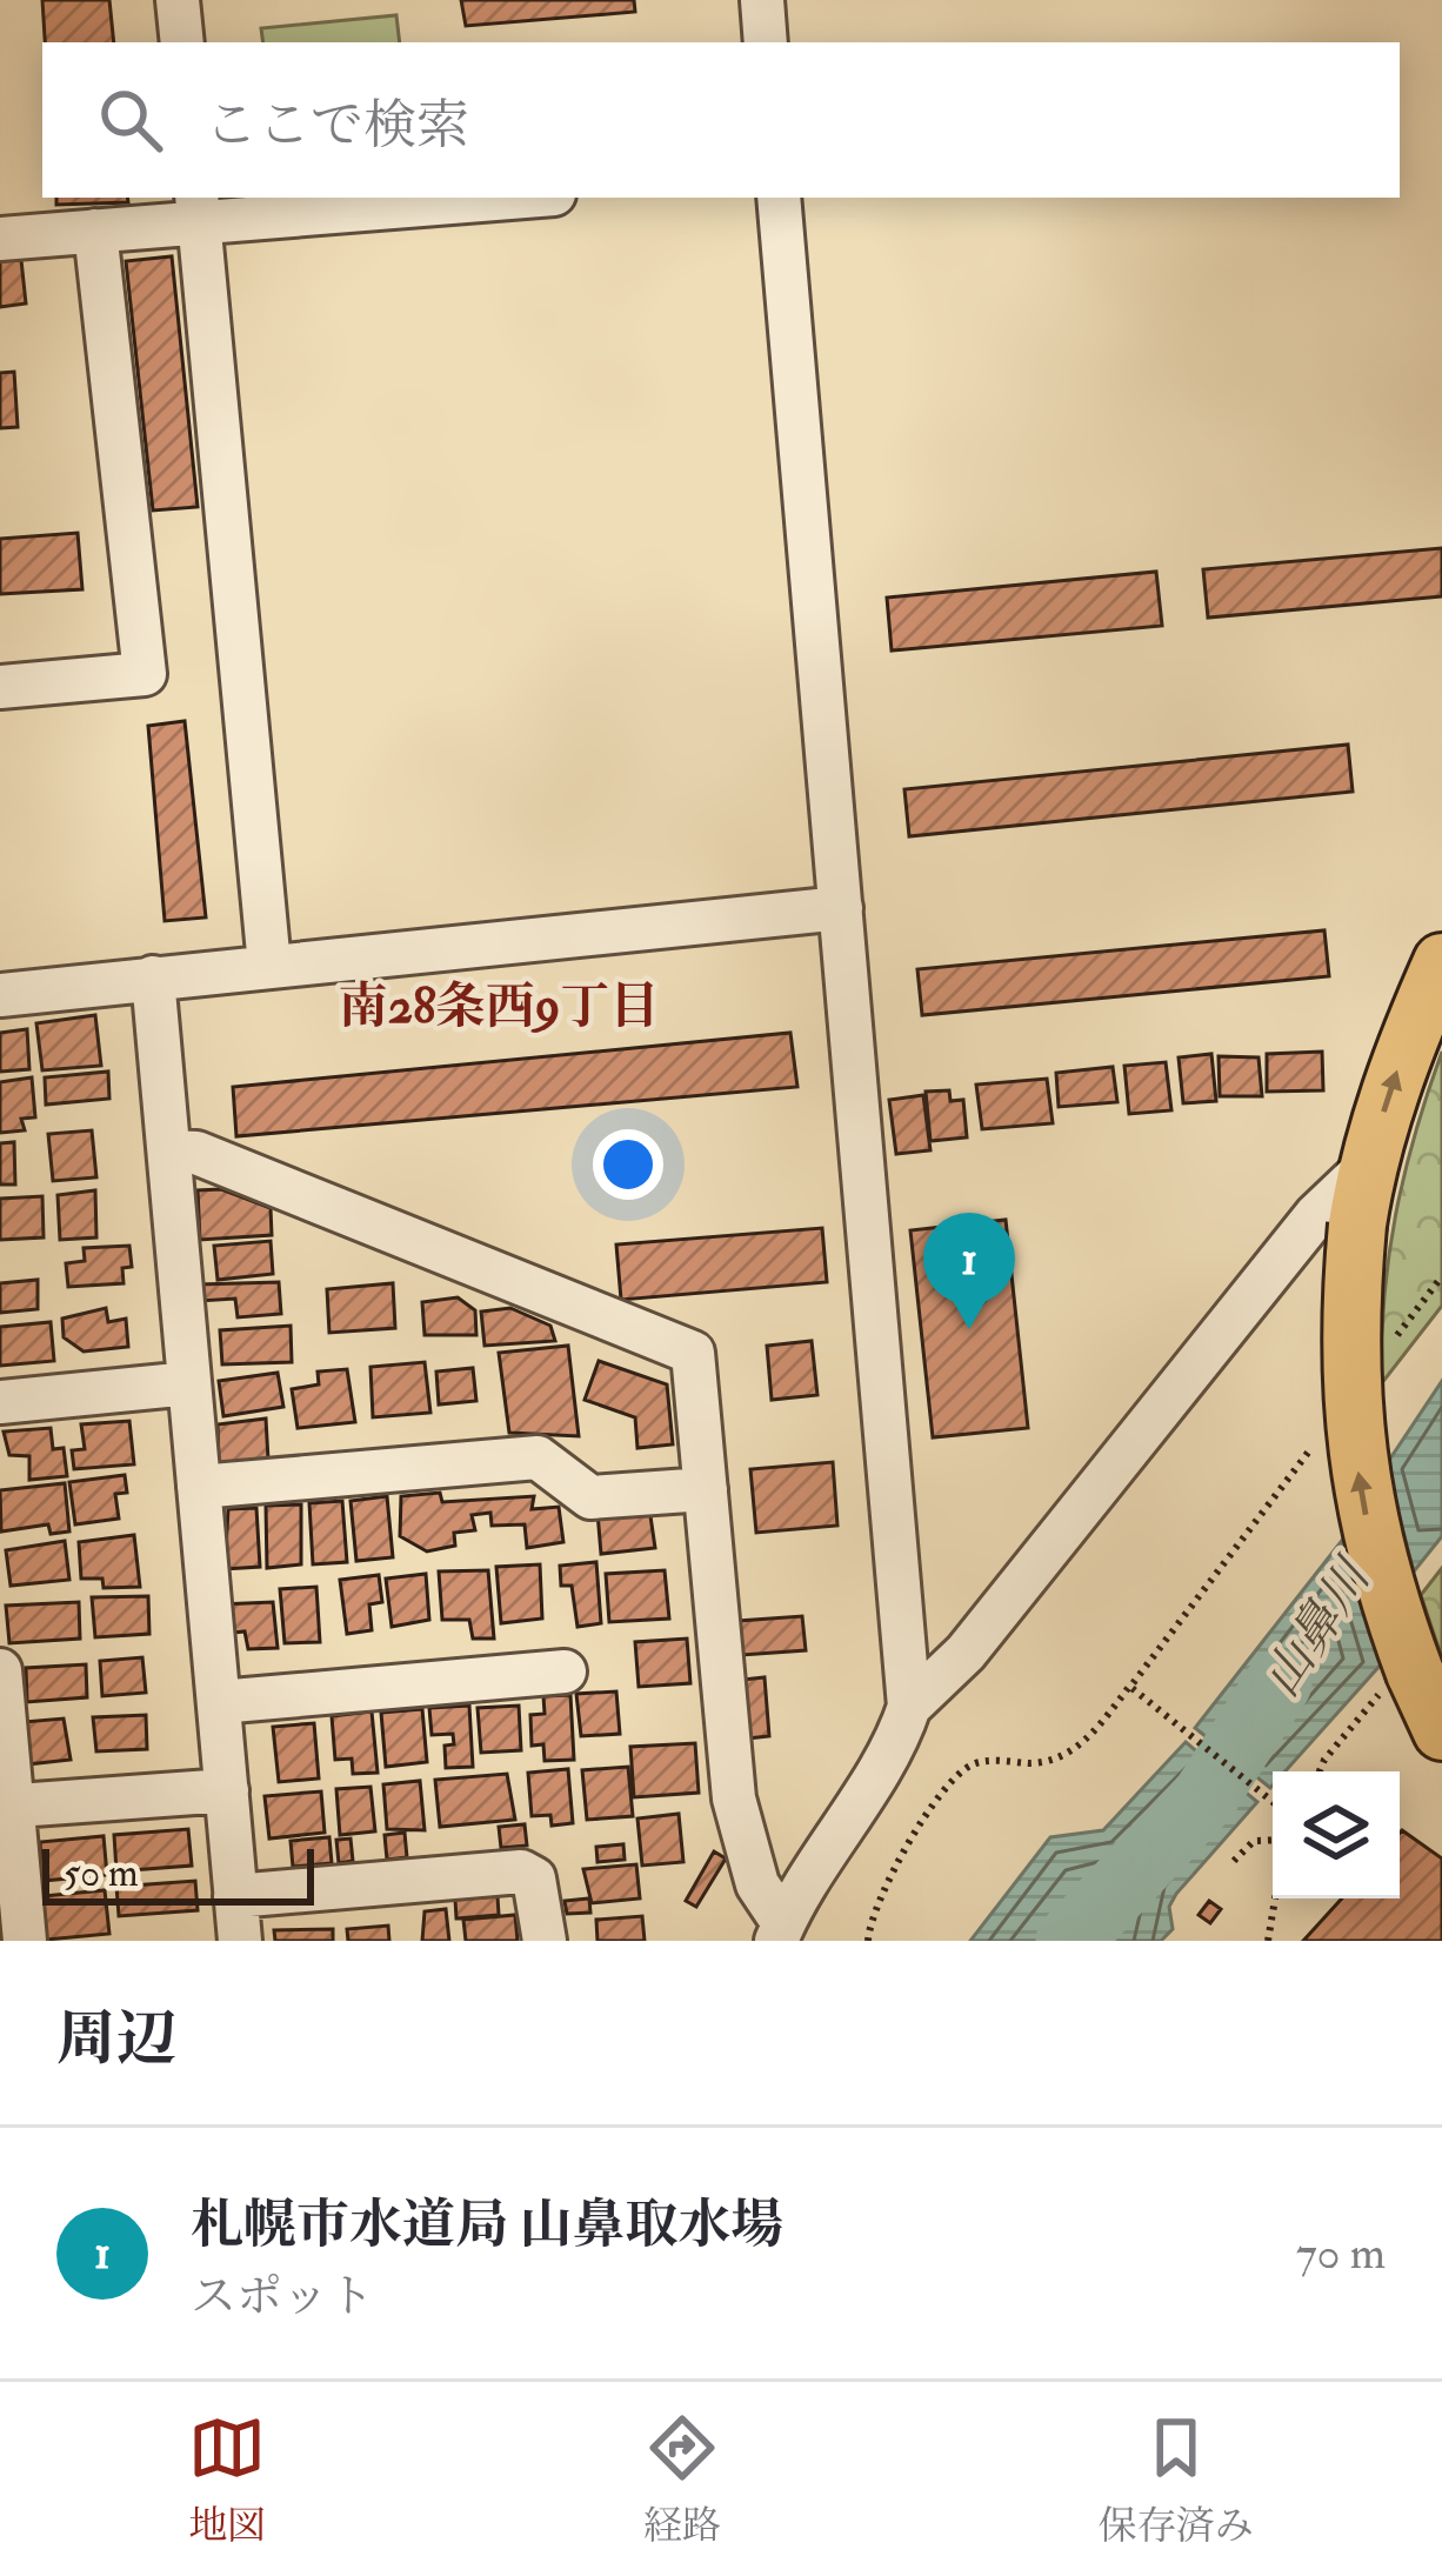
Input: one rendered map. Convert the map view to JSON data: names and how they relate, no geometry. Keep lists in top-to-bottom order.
{
  "districts": ["南28条西9丁目"],
  "water": ["山鼻川"],
  "scale_bar": "50 m",
  "page": {
    "search": "ここで検索",
    "pins": "1",
    "scale": "50 m",
    "heading": "周辺",
    "list": [
      {
        "mark": "1",
        "name": "札幌市水道局 山鼻取水場",
        "note": "スポット",
        "value": "70 m"
      }
    ],
    "nav": ["地図", "経路", "保存済み"]
  }
}
